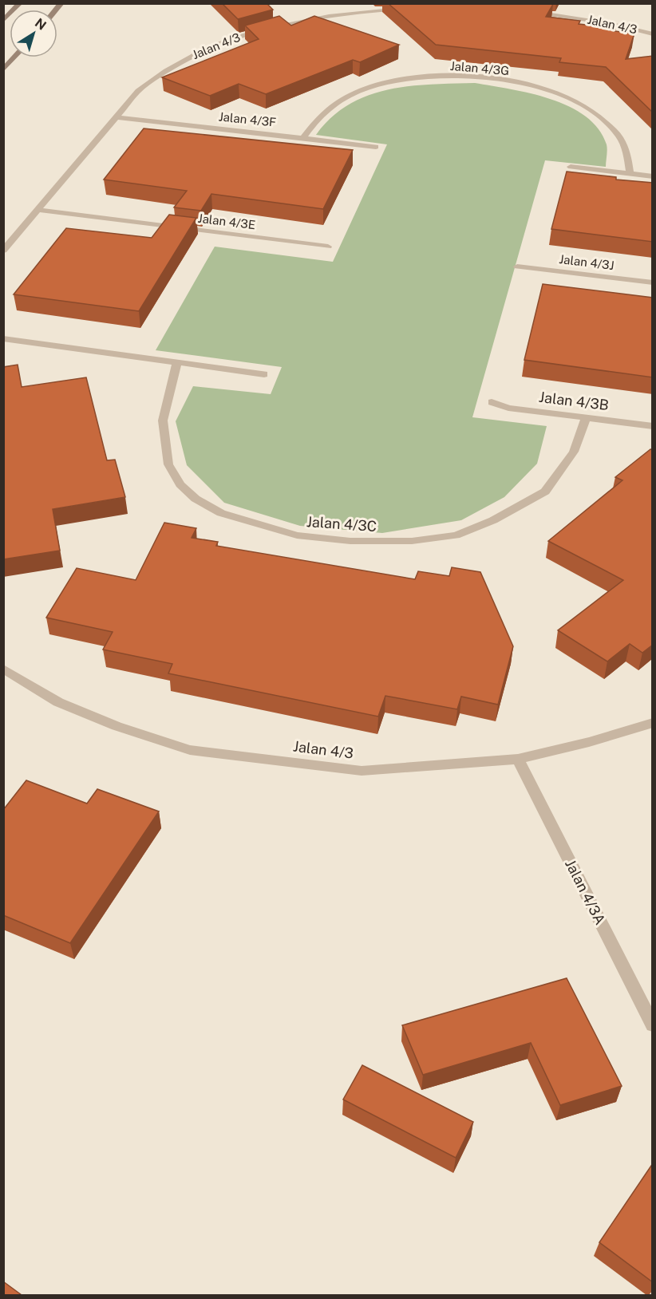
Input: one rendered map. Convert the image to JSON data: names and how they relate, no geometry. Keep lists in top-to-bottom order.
{
  "streets": {
    "street": [
      "Jalan 4/3",
      "Jalan 4/3G",
      "Jalan 4/3F",
      "Jalan 4/3E",
      "Jalan 4/3J",
      "Jalan 4/3B",
      "Jalan 4/3C",
      "Jalan 4/3A"
    ]
  },
  "crossings": [
    ["Jalan 4/3", "Jalan 4/3F"],
    ["Jalan 4/3", "Jalan 4/3E"],
    ["Jalan 4/3", "Jalan 4/3A"],
    ["Jalan 4/3G", "Jalan 4/3F"],
    ["Jalan 4/3B", "Jalan 4/3C"]
  ],
  "north": "top right"
}
